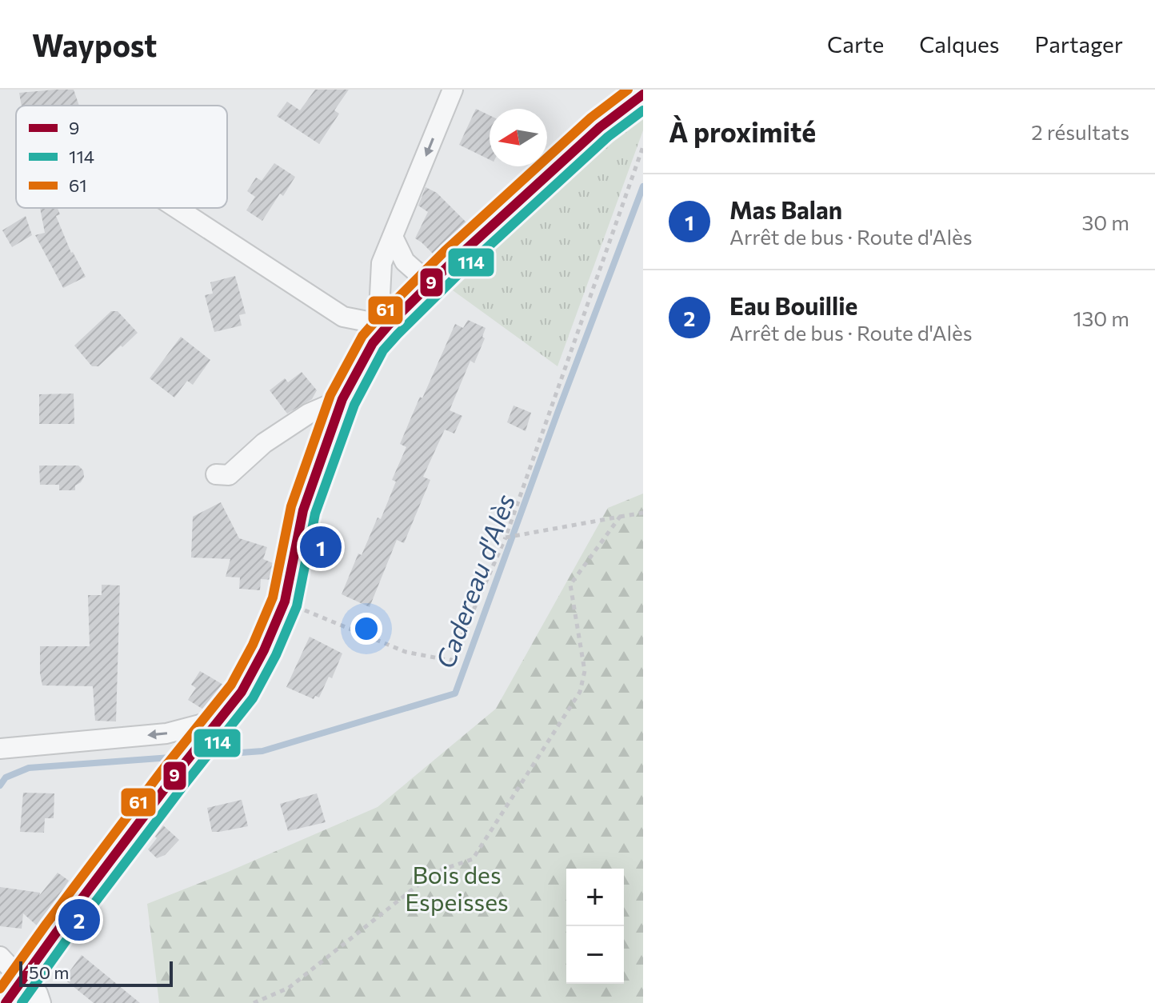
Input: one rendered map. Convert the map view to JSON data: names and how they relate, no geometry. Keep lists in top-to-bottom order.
{
  "water": ["Cadereau d'Alès"],
  "parks": ["Bois des Espeisses"],
  "lines": ["transit line 61", "transit line 9", "transit line 114"],
  "legend": ["9", "114", "61"],
  "scale_bar": "50 m",
  "north": "left",
  "page": {
    "header": "Waypost",
    "nav": ["Carte", "Calques", "Partager"],
    "heading": ["À proximité", "2 résultats"],
    "list": [
      {
        "mark": "1",
        "name": "Mas Balan",
        "note": "Arrêt de bus · Route d'Alès",
        "value": "30 m"
      },
      {
        "mark": "2",
        "name": "Eau Bouillie",
        "note": "Arrêt de bus · Route d'Alès",
        "value": "130 m"
      }
    ],
    "pins": ["1", "2"],
    "map_buttons": ["+", "−"],
    "scale": "50 m"
  }
}
